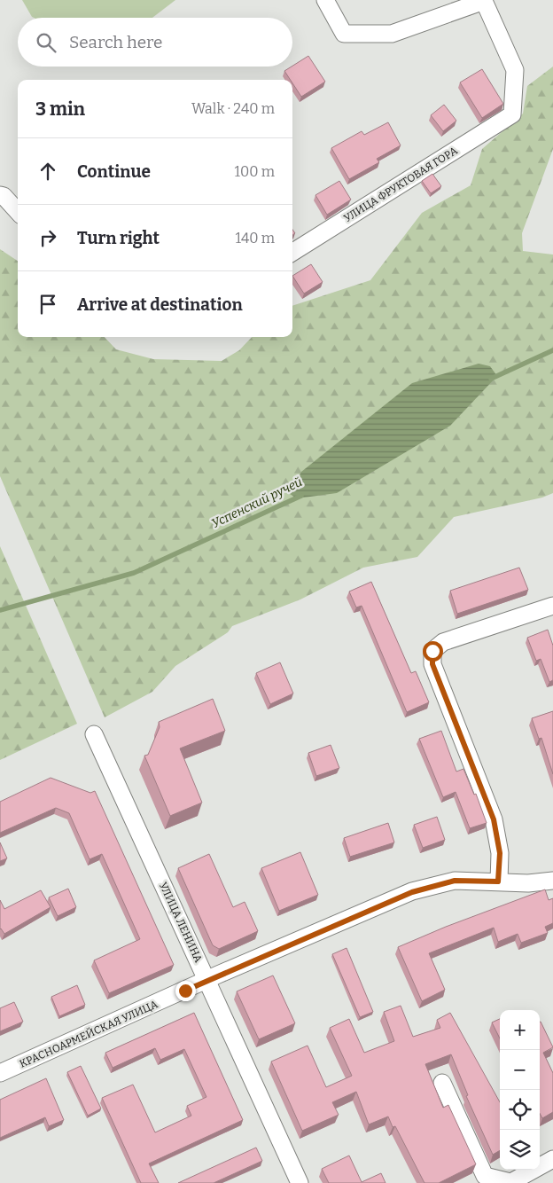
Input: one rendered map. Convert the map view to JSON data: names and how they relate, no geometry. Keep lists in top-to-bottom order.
{
  "streets": {
    "street": ["УЛИЦА ФРУКТОВАЯ ГОРА", "УЛИЦА ЛЕНИНА", "КРАСНОАРМЕЙСКАЯ УЛИЦА"]
  },
  "crossings": [
    ["УЛИЦА ЛЕНИНА", "КРАСНОАРМЕЙСКАЯ УЛИЦА"]
  ],
  "water": ["Успенский ручей"],
  "page": {
    "search": "Search here",
    "heading": ["3 min", "Walk · 240 m"],
    "list": [
      ["Continue", "100 m"],
      ["Turn right", "140 m"],
      "Arrive at destination"
    ],
    "map_buttons": ["+", "−"]
  }
}
